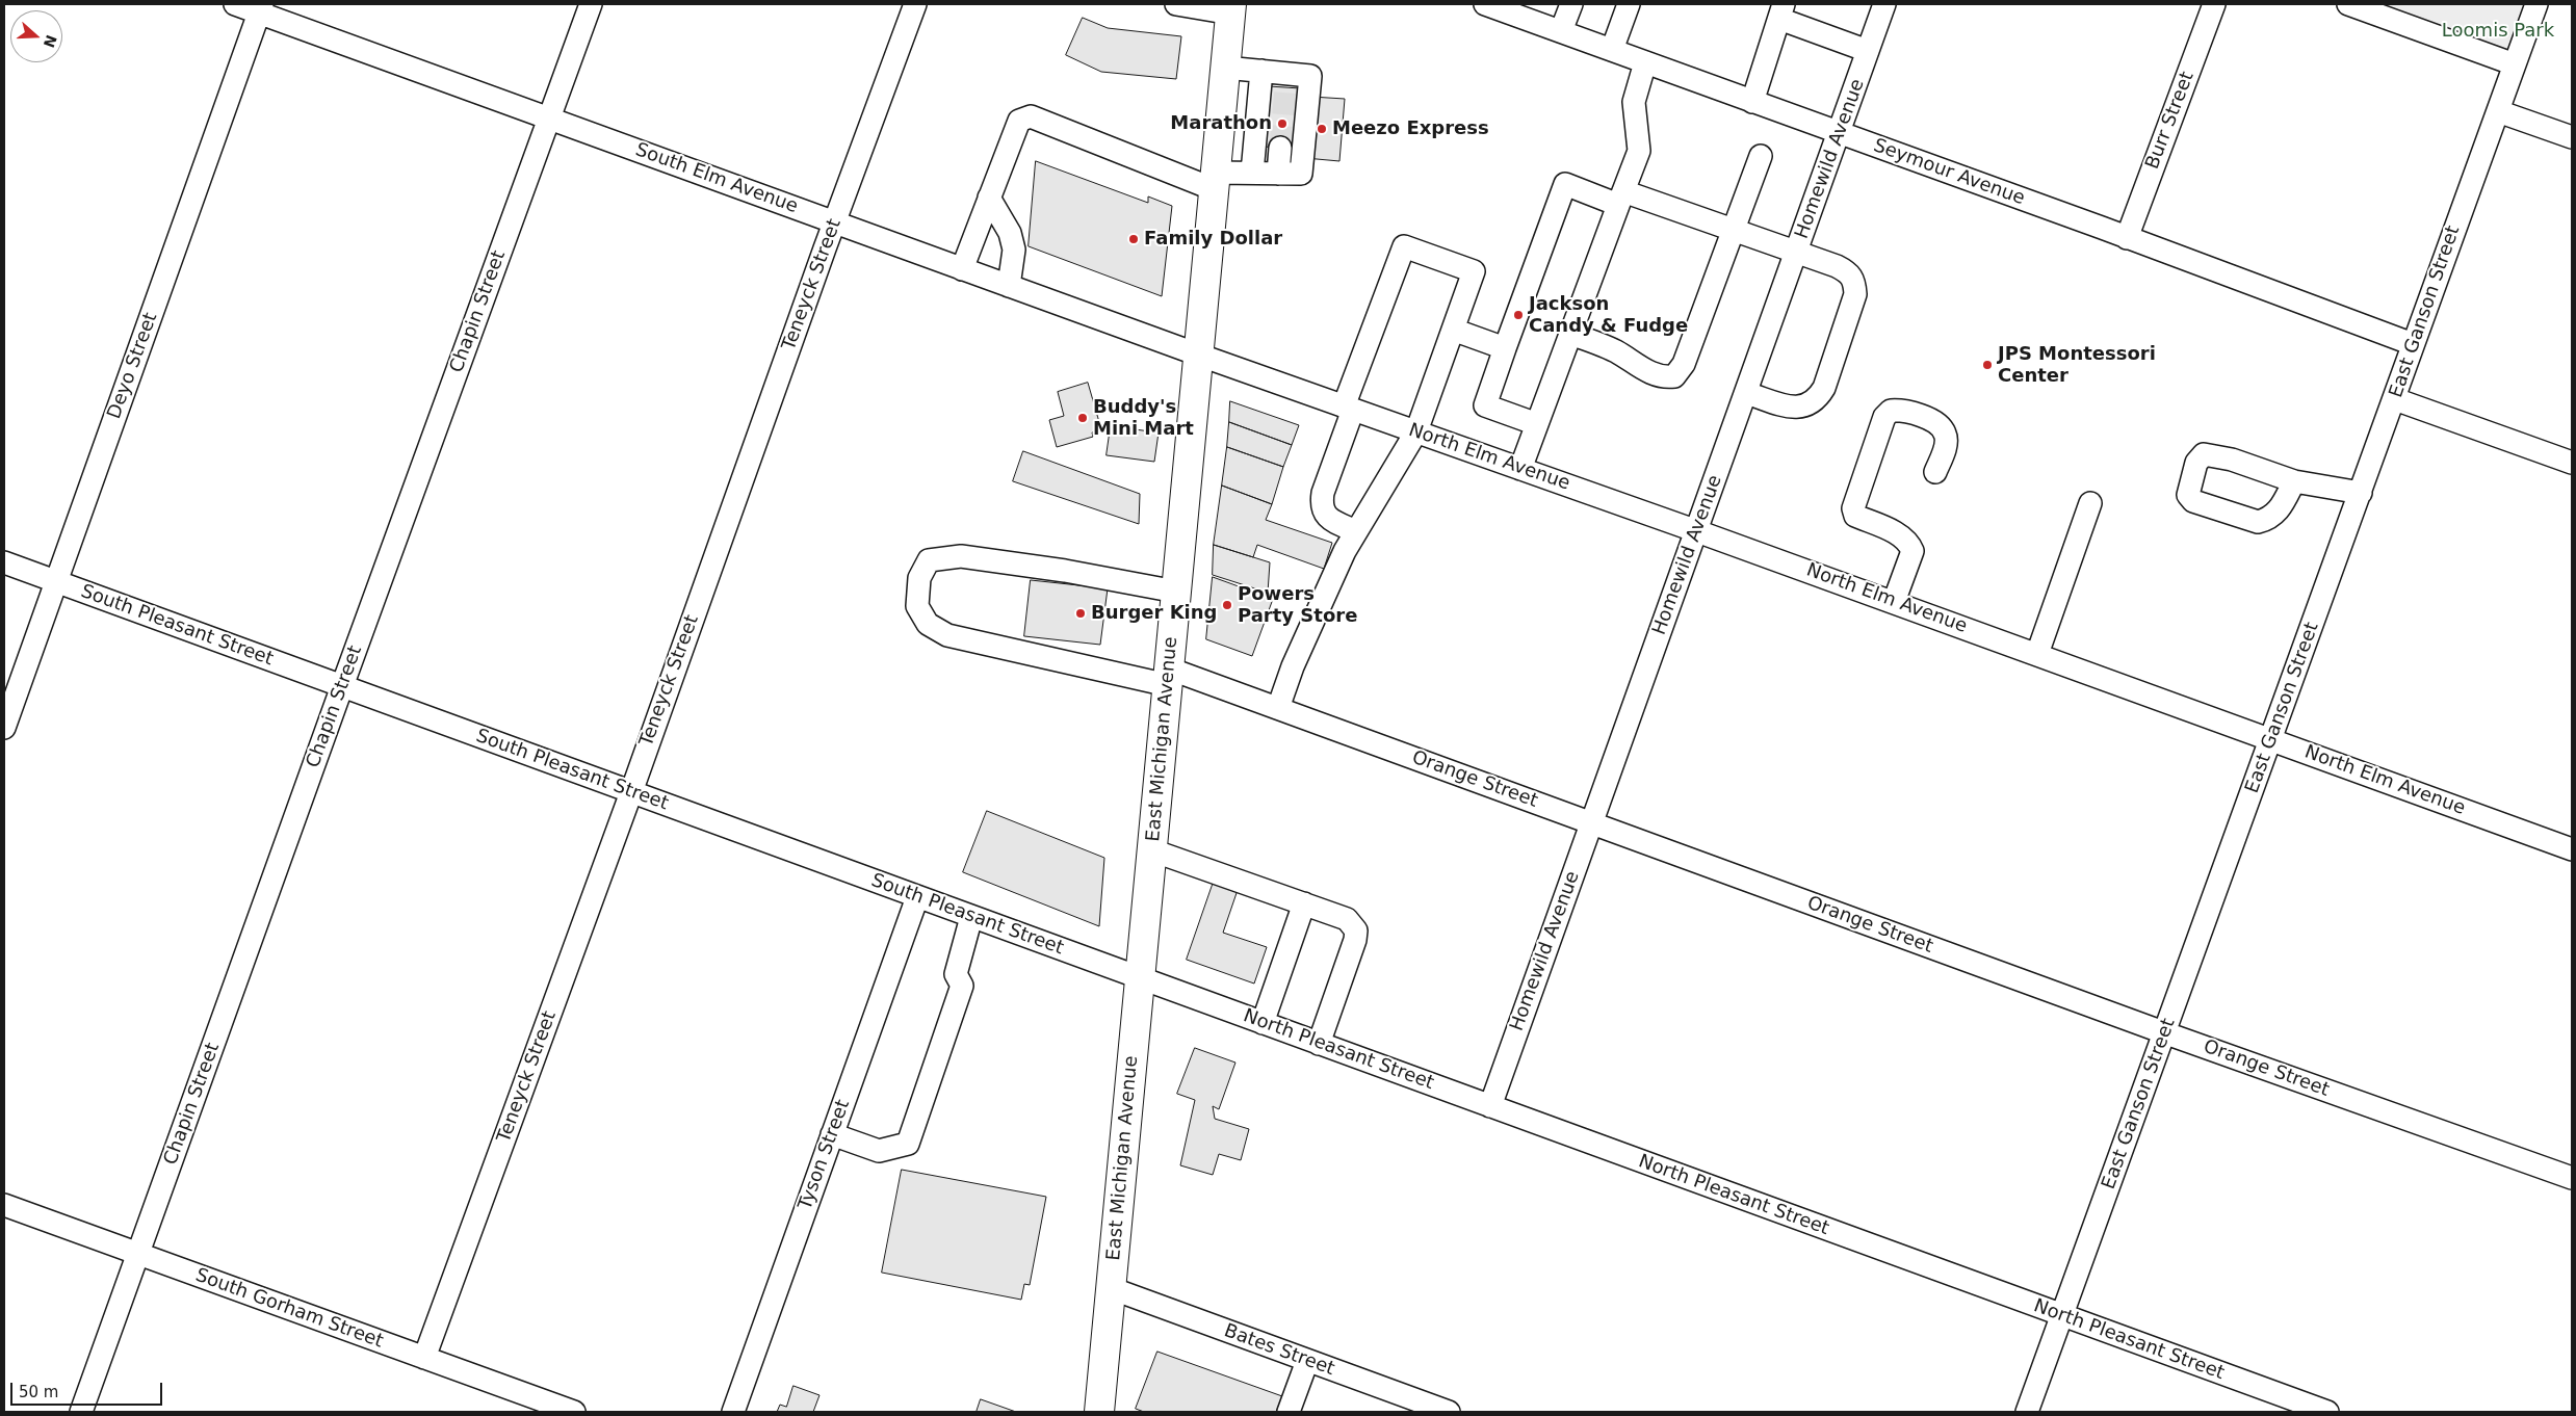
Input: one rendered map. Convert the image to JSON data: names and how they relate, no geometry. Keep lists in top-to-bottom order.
{
  "streets": {
    "main road": ["East Michigan Avenue"],
    "street": [
      "Burr Street",
      "Homewild Avenue",
      "Seymour Avenue",
      "South Elm Avenue",
      "Teneyck Street",
      "Chapin Street",
      "East Ganson Street",
      "Deyo Street",
      "North Elm Avenue",
      "South Pleasant Street",
      "Orange Street",
      "North Pleasant Street",
      "Tyson Street",
      "South Gorham Street",
      "Bates Street"
    ]
  },
  "crossings": [
    ["Burr Street", "Seymour Avenue"],
    ["Homewild Avenue", "Seymour Avenue"],
    ["Homewild Avenue", "North Elm Avenue"],
    ["Homewild Avenue", "Orange Street"],
    ["Homewild Avenue", "North Pleasant Street"],
    ["Seymour Avenue", "East Ganson Street"],
    ["South Elm Avenue", "Teneyck Street"],
    ["South Elm Avenue", "Chapin Street"],
    ["South Elm Avenue", "Deyo Street"],
    ["South Elm Avenue", "North Elm Avenue"],
    ["South Elm Avenue", "East Michigan Avenue"],
    ["Teneyck Street", "South Pleasant Street"],
    ["Teneyck Street", "South Gorham Street"],
    ["Chapin Street", "South Pleasant Street"],
    ["Chapin Street", "South Gorham Street"],
    ["East Ganson Street", "North Elm Avenue"],
    ["East Ganson Street", "Orange Street"],
    ["East Ganson Street", "North Pleasant Street"],
    ["Deyo Street", "South Pleasant Street"],
    ["North Elm Avenue", "East Michigan Avenue"],
    ["South Pleasant Street", "East Michigan Avenue"],
    ["South Pleasant Street", "North Pleasant Street"],
    ["South Pleasant Street", "Tyson Street"],
    ["East Michigan Avenue", "Orange Street"],
    ["East Michigan Avenue", "North Pleasant Street"],
    ["East Michigan Avenue", "Bates Street"]
  ],
  "parks": ["Loomis Park"],
  "places": [
    "Marathon",
    "Meezo Express",
    "Family Dollar",
    "Jackson Candy & Fudge",
    "JPS Montessori Center",
    "Buddy's Mini Mart",
    "Powers Party Store",
    "Burger King"
  ],
  "scale_bar": "50 m",
  "north": "right"
}
